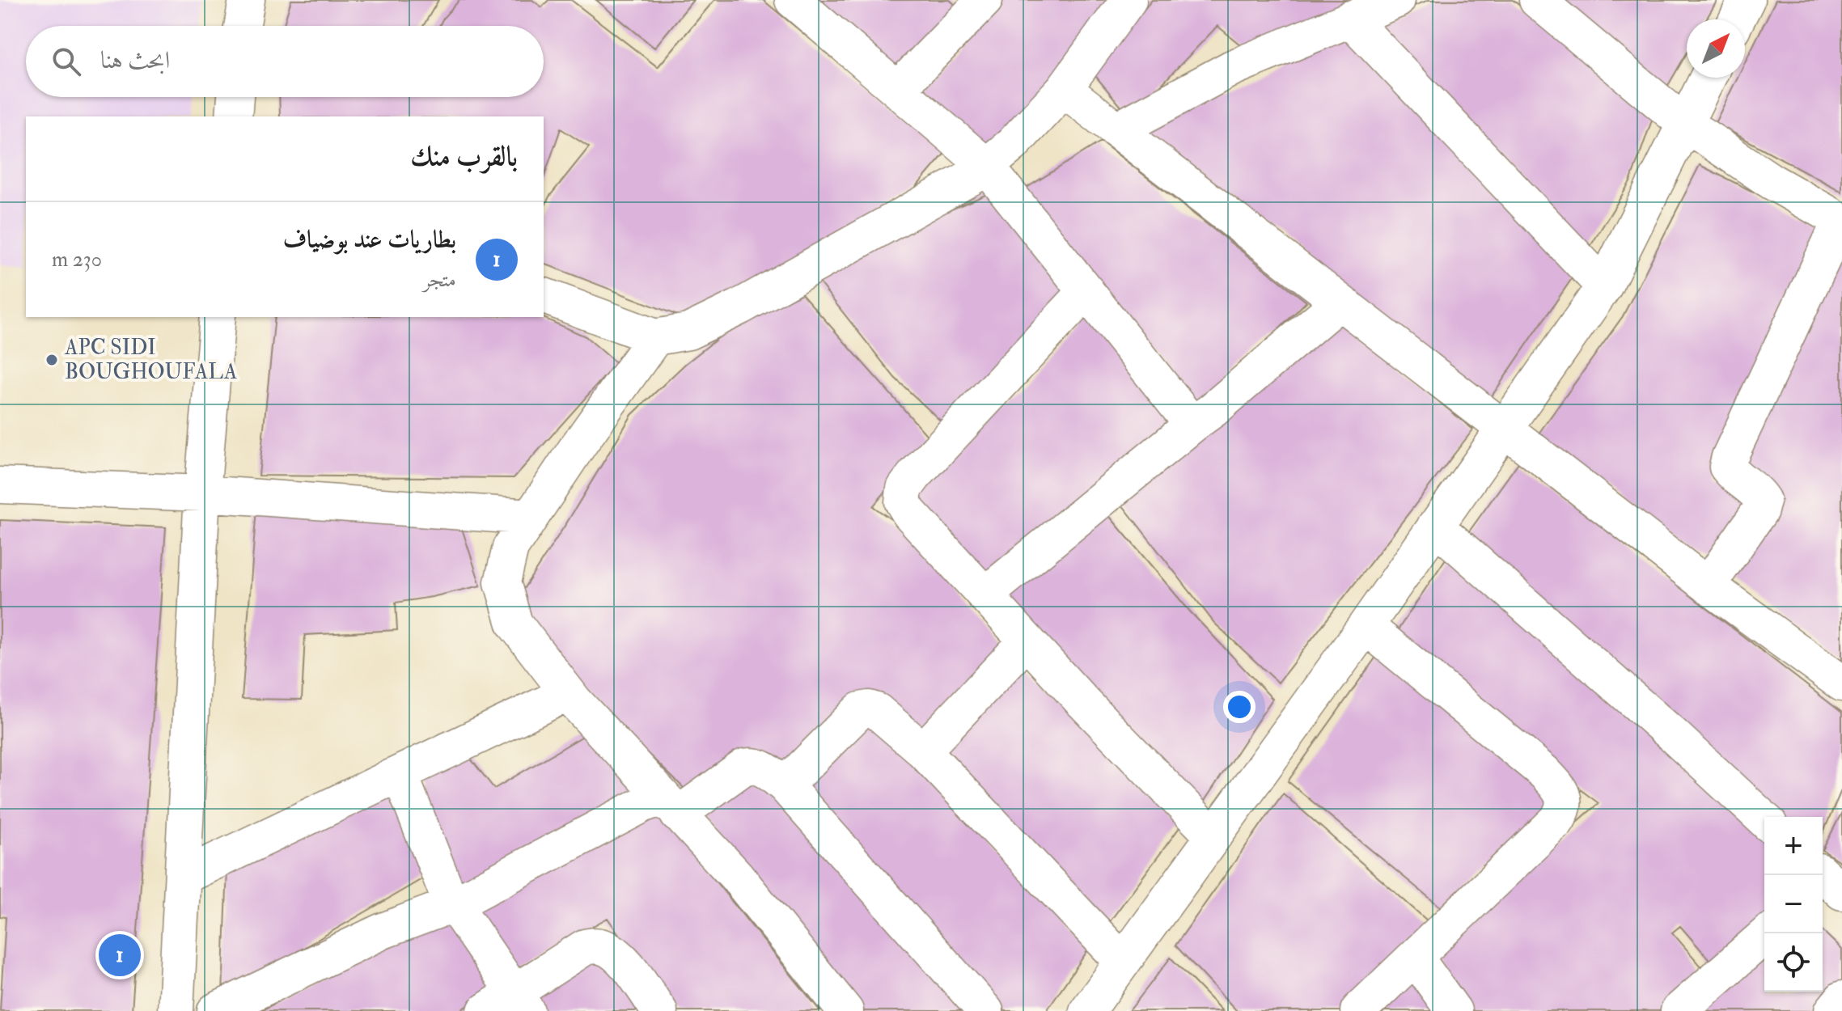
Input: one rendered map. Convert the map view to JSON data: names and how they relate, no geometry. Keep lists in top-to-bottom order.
{
  "places": ["APC SIDI BOUGHOUFALA"],
  "north": "top right",
  "page": {
    "search": "ابحث هنا",
    "heading": "بالقرب منك",
    "list": [
      {
        "mark": "1",
        "name": "بطاريات عند بوضياف",
        "note": "متجر",
        "value": "230 m"
      }
    ],
    "map_buttons": ["+", "−"],
    "pins": "1"
  }
}
